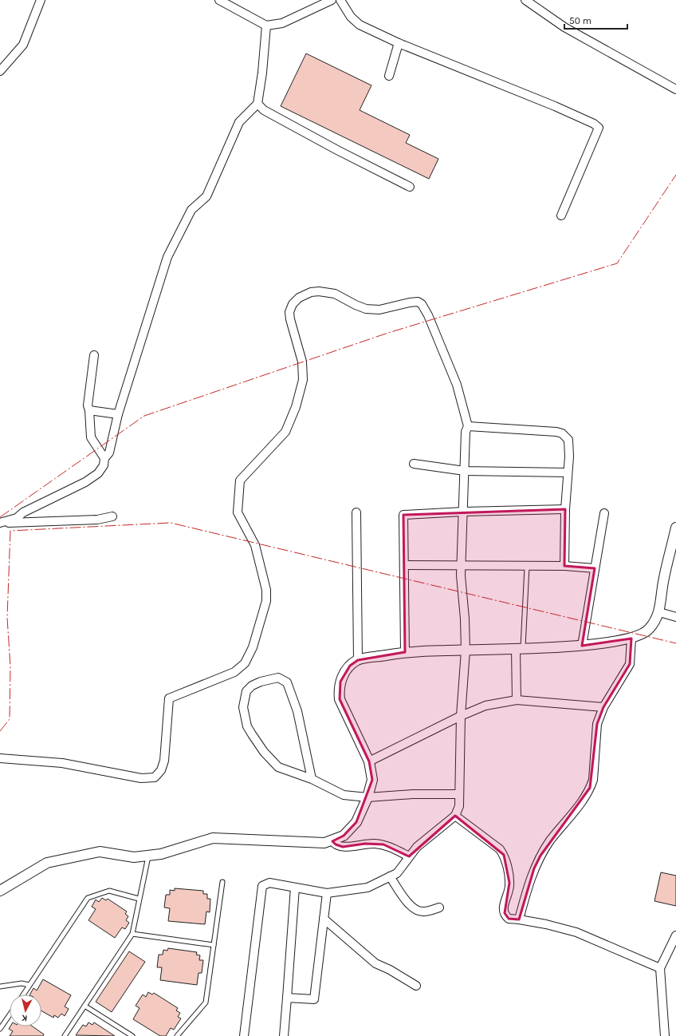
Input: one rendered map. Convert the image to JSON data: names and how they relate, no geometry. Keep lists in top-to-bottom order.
{
  "scale_bar": "50 m",
  "north": "bottom"
}
